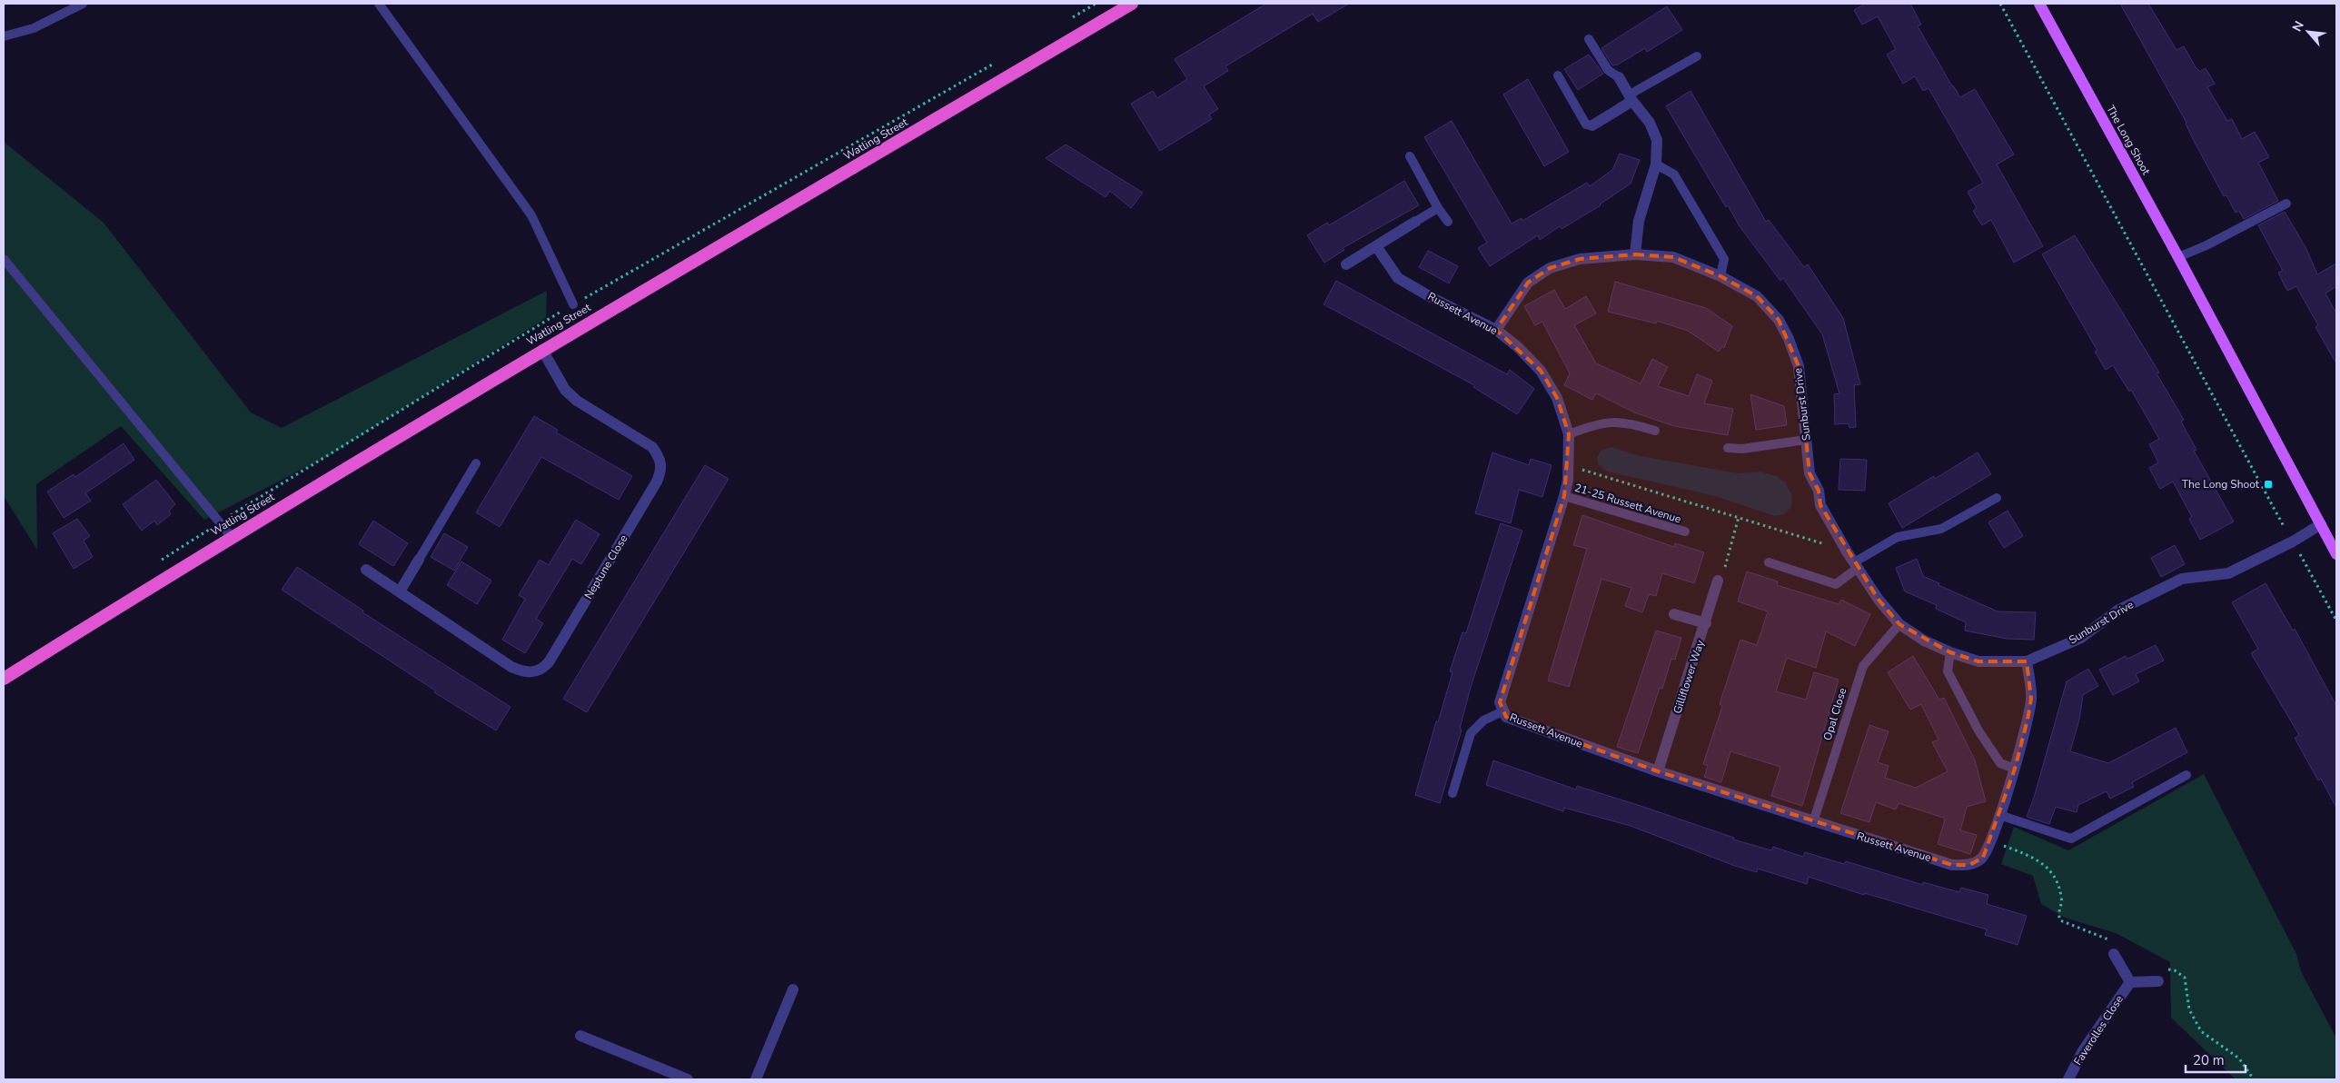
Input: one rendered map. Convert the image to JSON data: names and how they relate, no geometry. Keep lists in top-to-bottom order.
{
  "streets": {
    "highway": ["Watling Street"],
    "main road": ["The Long Shoot"],
    "street": [
      "Russett Avenue",
      "Sunburst Drive",
      "Neptune Close",
      "Gilliflower Way",
      "Faverolles Close"
    ],
    "lane": ["21-25 Russett Avenue", "Opal Close"]
  },
  "crossings": [
    ["Watling Street", "Neptune Close"],
    ["The Long Shoot", "Sunburst Drive"],
    ["Russett Avenue", "Sunburst Drive"],
    ["Russett Avenue", "21-25 Russett Avenue"],
    ["Russett Avenue", "Gilliflower Way"],
    ["Russett Avenue", "Opal Close"],
    ["Sunburst Drive", "Opal Close"]
  ],
  "places": {
    "transit": ["The Long Shoot"]
  },
  "scale_bar": "20 m",
  "north": "top left"
}
